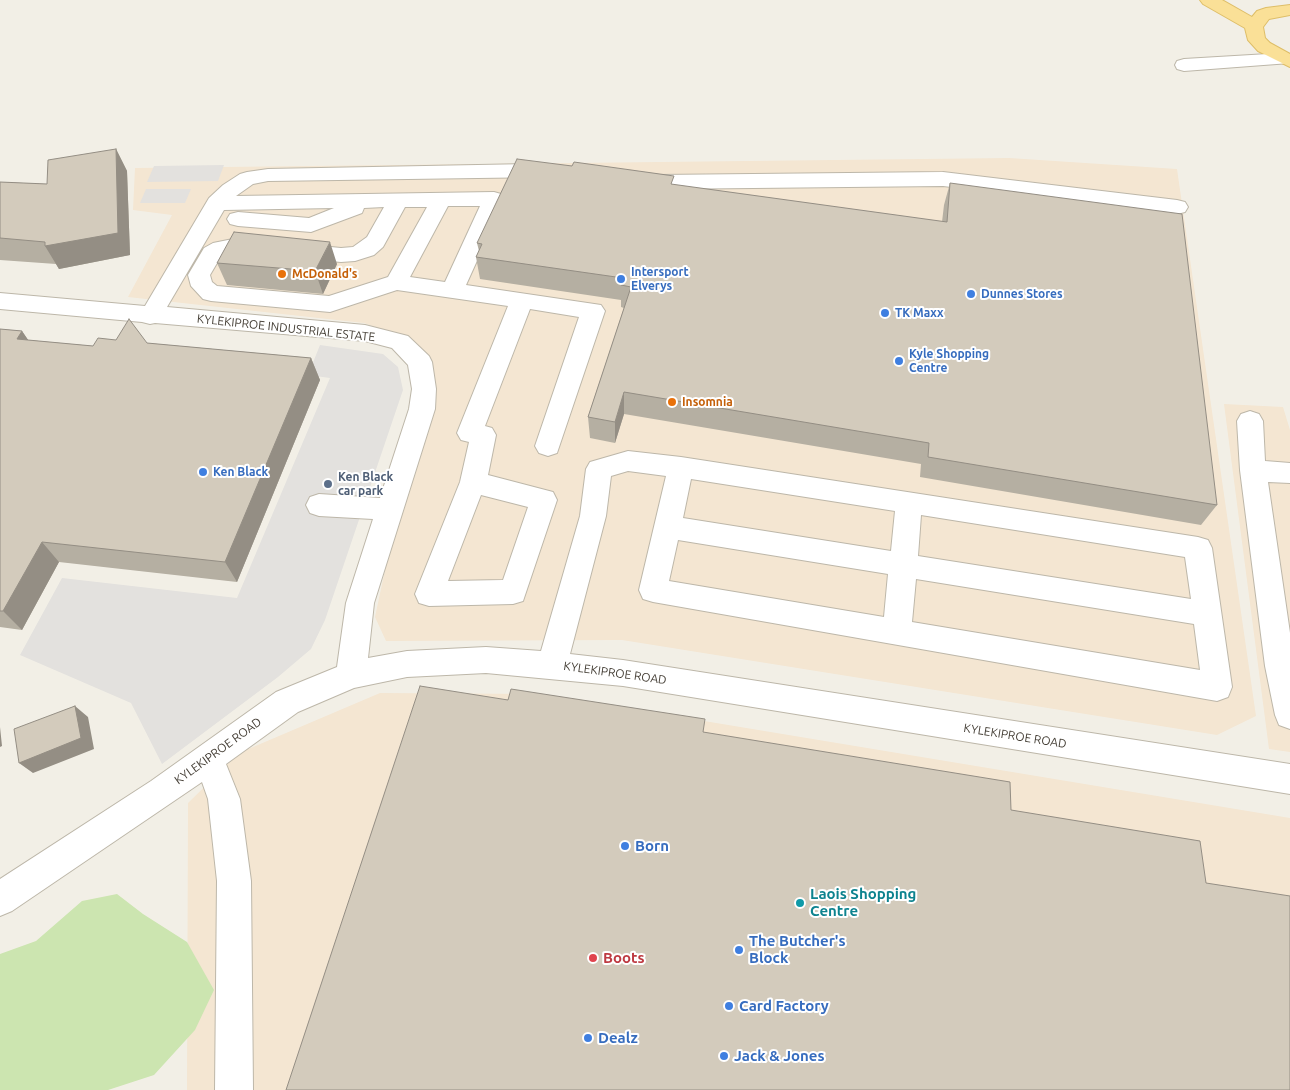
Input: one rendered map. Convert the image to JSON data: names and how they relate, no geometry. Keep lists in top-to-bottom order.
{
  "streets": {
    "street": ["KYLEKIPROE INDUSTRIAL ESTATE", "KYLEKIPROE ROAD"]
  },
  "crossings": [
    ["KYLEKIPROE INDUSTRIAL ESTATE", "KYLEKIPROE ROAD"]
  ],
  "places": [
    "McDonald's",
    "Intersport Elverys",
    "Dunnes Stores",
    "TK Maxx",
    "Kyle Shopping Centre",
    "Insomnia",
    "Ken Black",
    "Ken Black car park",
    "Born",
    "Laois Shopping Centre",
    "The Butcher's Block",
    "Boots",
    "Card Factory",
    "Dealz",
    "Jack & Jones"
  ]
}
